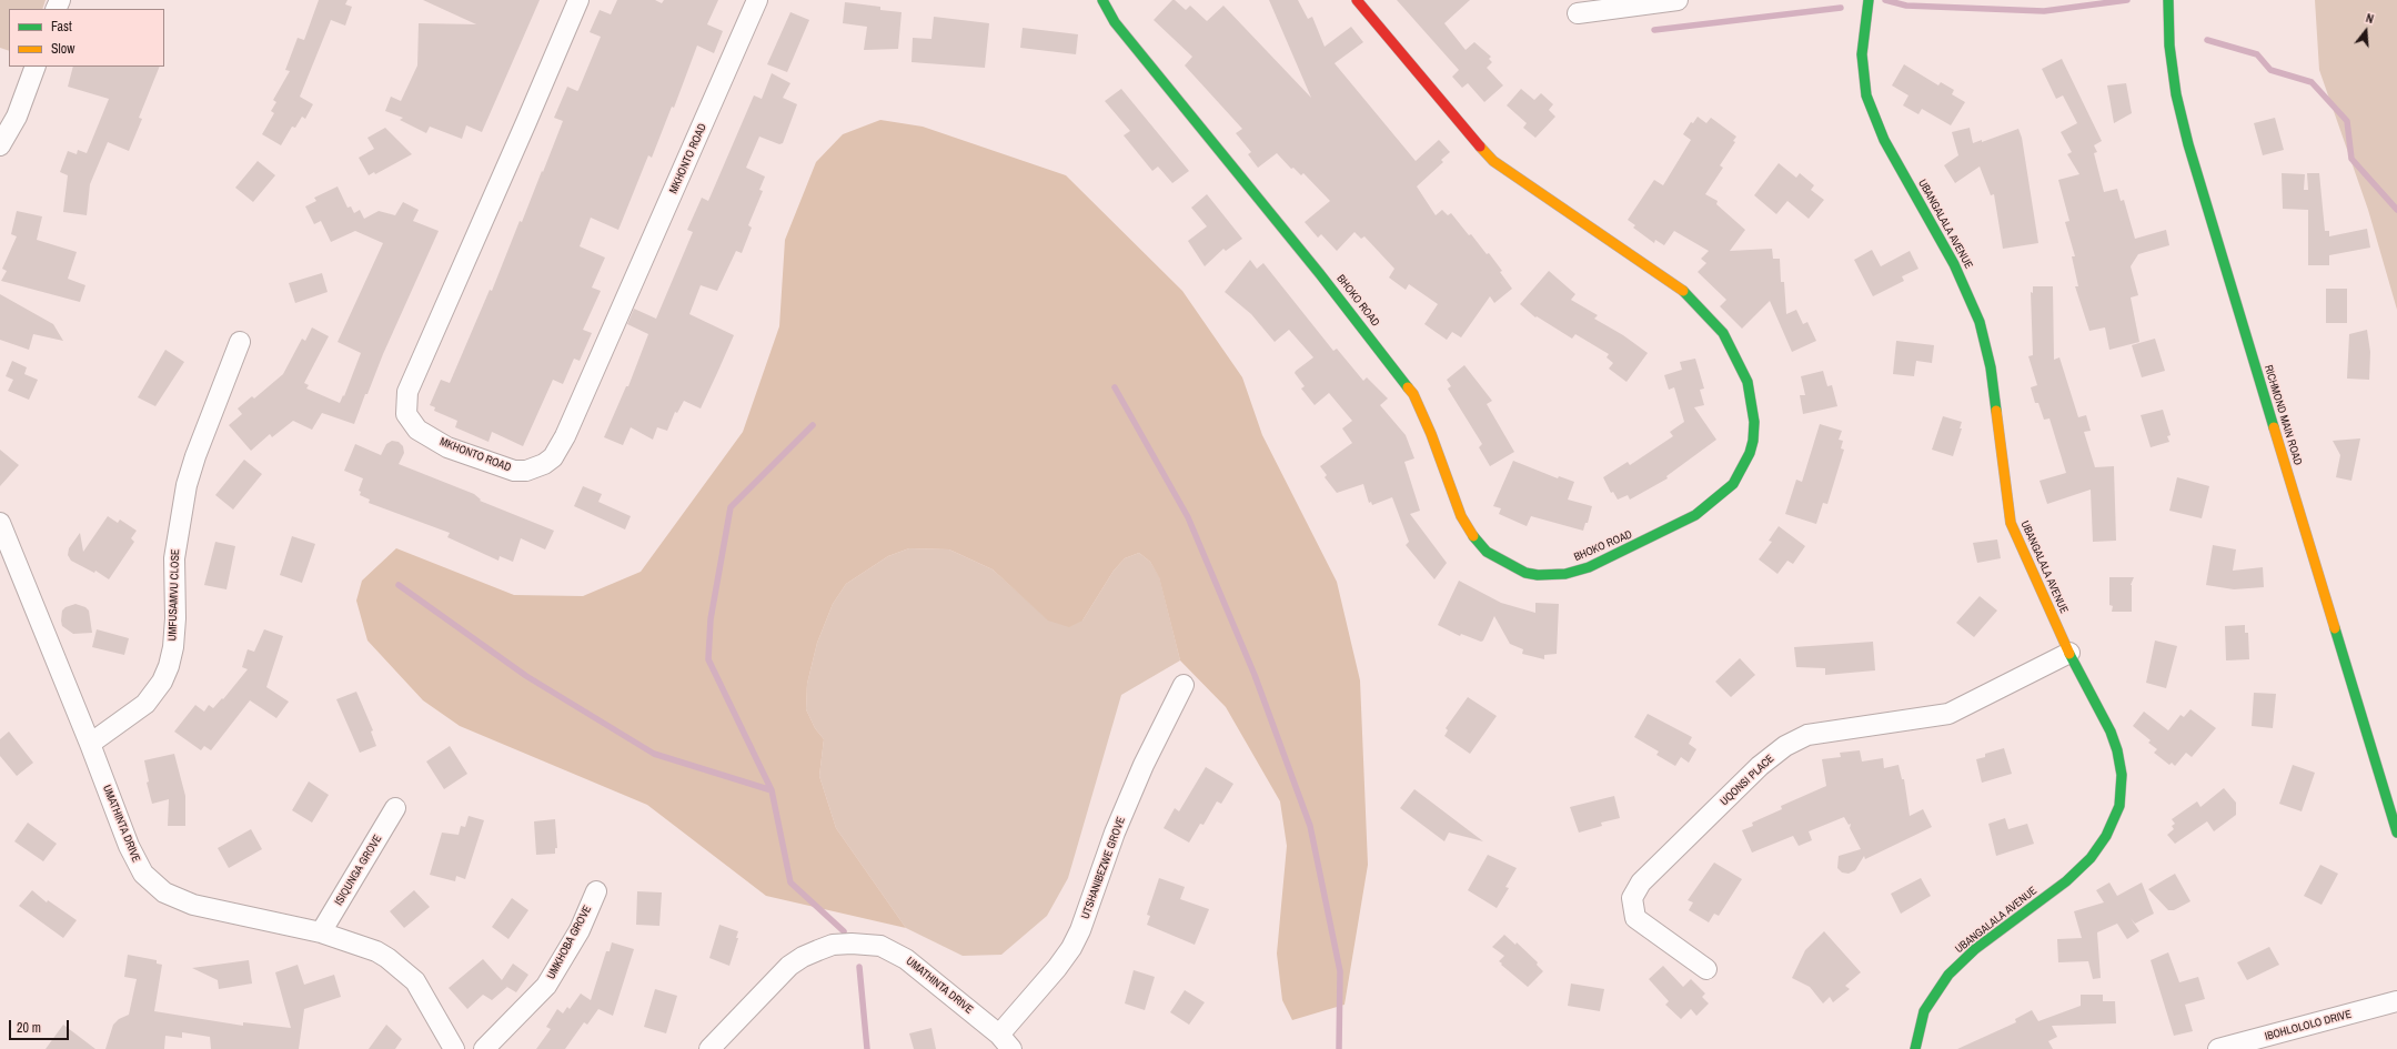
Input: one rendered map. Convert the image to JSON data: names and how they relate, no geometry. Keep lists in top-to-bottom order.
{
  "streets": {
    "street": [
      "MKHONTO ROAD",
      "UBANGALALA AVENUE",
      "BHOKO ROAD",
      "RICHMOND MAIN ROAD",
      "UMFUSAMVU CLOSE",
      "UQONSI PLACE",
      "UMATHINTA DRIVE",
      "UTSHANIBEZWE GROVE",
      "ISIQUNGA GROVE",
      "UMKHOBA GROVE",
      "IBOHLOLOLO DRIVE"
    ]
  },
  "crossings": [
    ["UBANGALALA AVENUE", "UQONSI PLACE"],
    ["UMFUSAMVU CLOSE", "UMATHINTA DRIVE"],
    ["UMATHINTA DRIVE", "UTSHANIBEZWE GROVE"],
    ["UMATHINTA DRIVE", "ISIQUNGA GROVE"]
  ],
  "legend": ["Fast", "Slow"],
  "scale_bar": "20 m",
  "north": "top"
}
